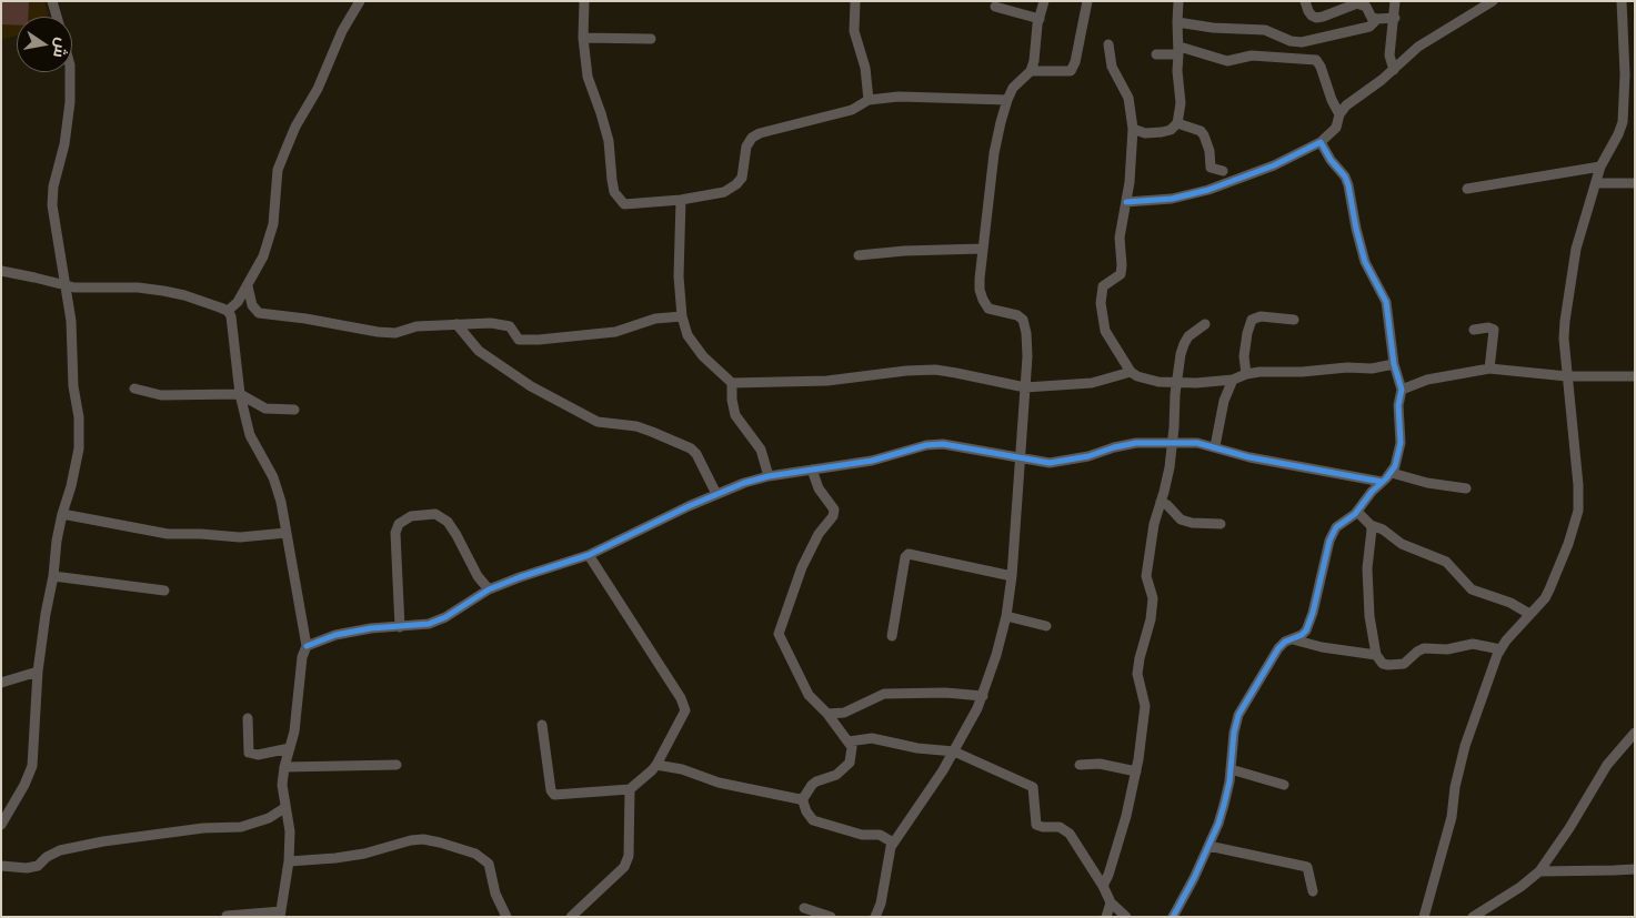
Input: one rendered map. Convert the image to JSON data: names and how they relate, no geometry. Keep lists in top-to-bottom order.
{
  "north": "right"
}
